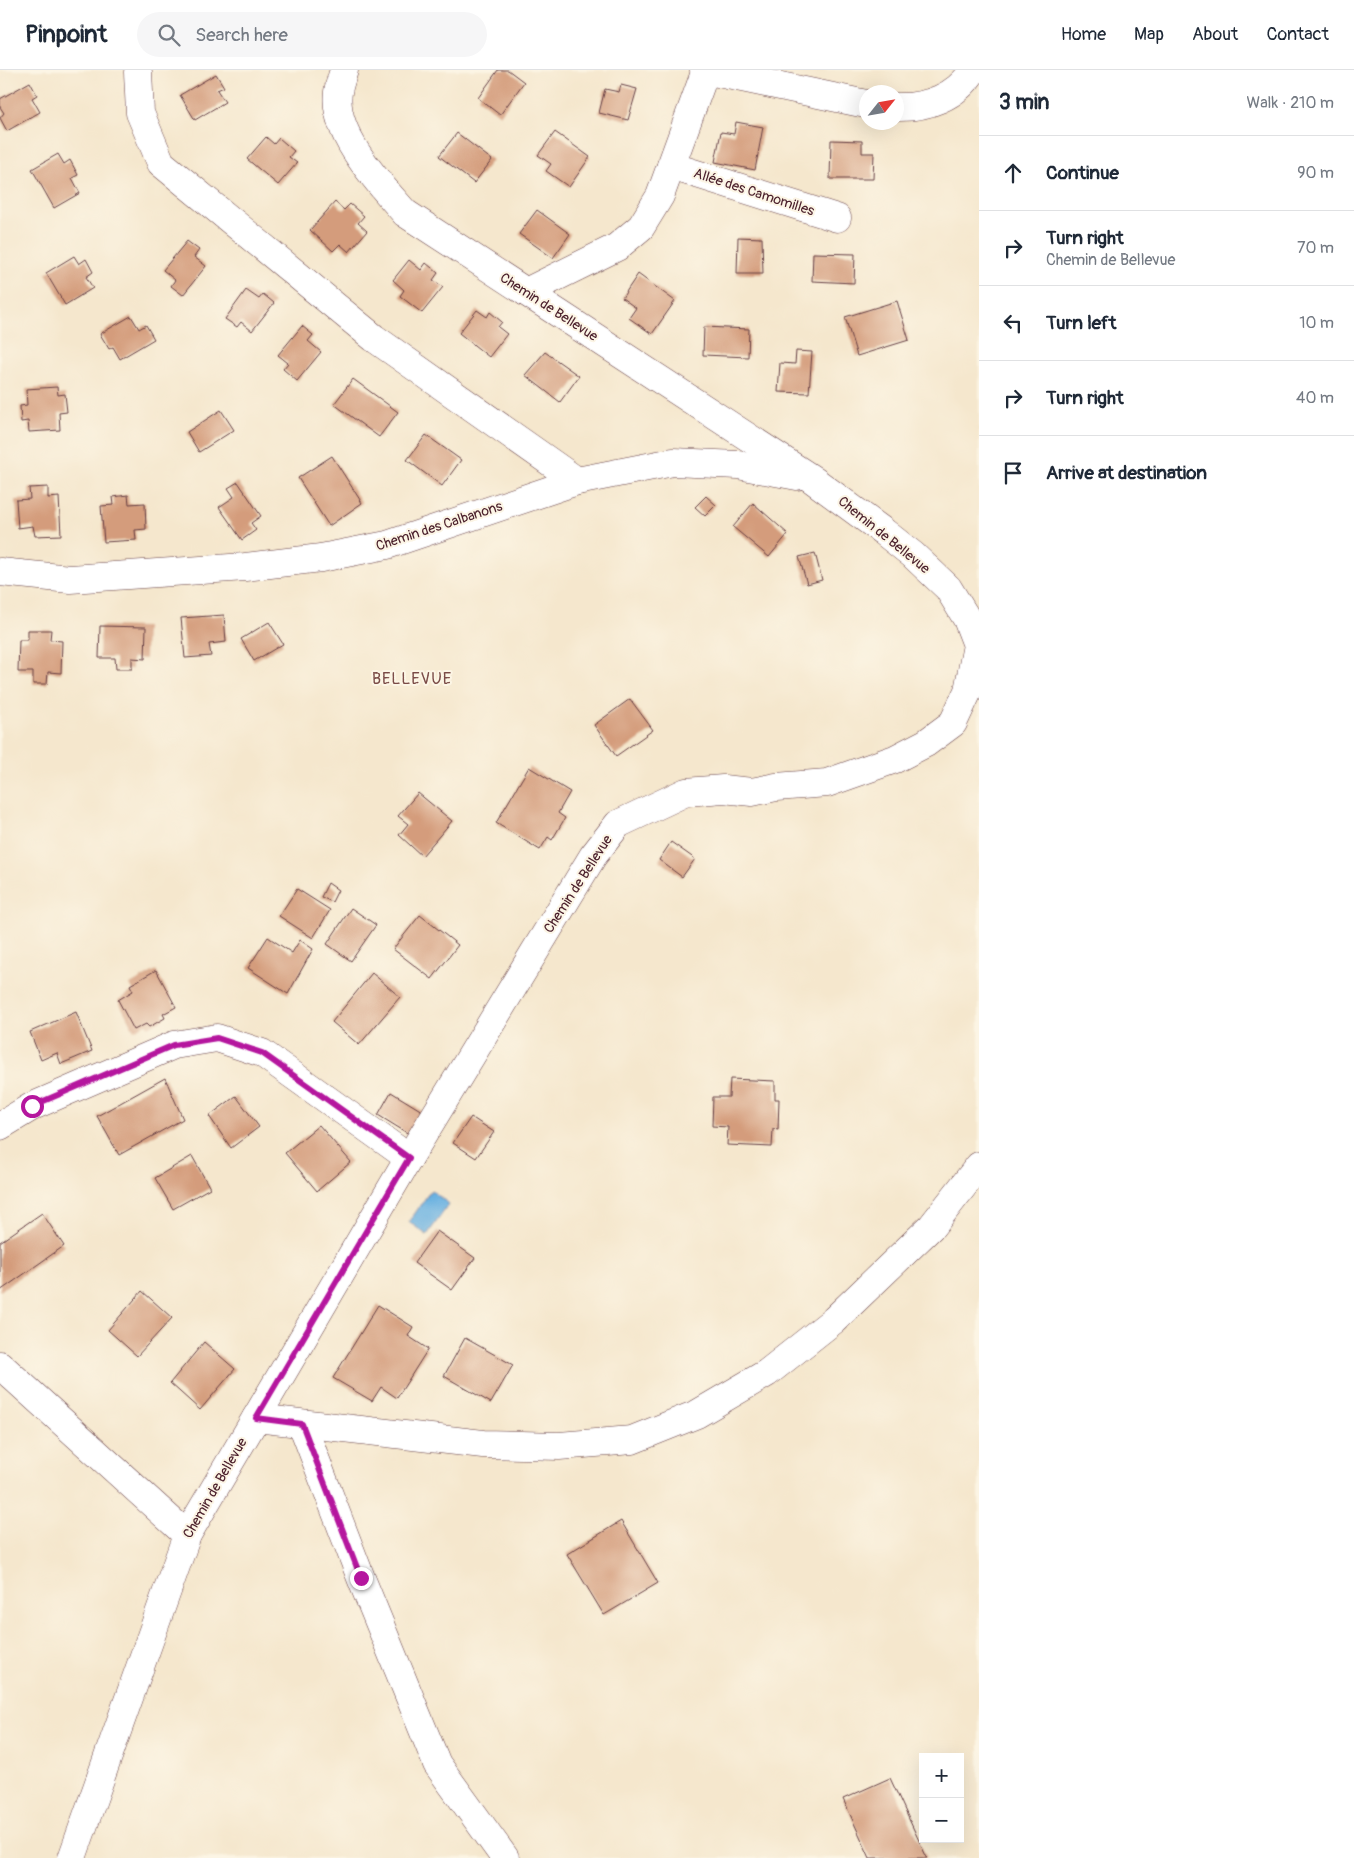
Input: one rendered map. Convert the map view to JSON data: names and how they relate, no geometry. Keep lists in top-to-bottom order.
{
  "streets": {
    "street": ["Allée des Camomilles", "Chemin de Bellevue", "Chemin des Calbanons"]
  },
  "crossings": [
    ["Chemin de Bellevue", "Chemin des Calbanons"]
  ],
  "districts": ["BELLEVUE"],
  "north": "top right",
  "page": {
    "header": "Pinpoint",
    "search": "Search here",
    "nav": [
      "Home",
      "Map",
      "About",
      "Contact"
    ],
    "heading": ["3 min", "Walk · 210 m"],
    "list": [
      ["Continue", "90 m"],
      ["Turn right", "Chemin de Bellevue", "70 m"],
      ["Turn left", "10 m"],
      ["Turn right", "40 m"],
      "Arrive at destination"
    ],
    "map_buttons": ["+", "−"]
  }
}
